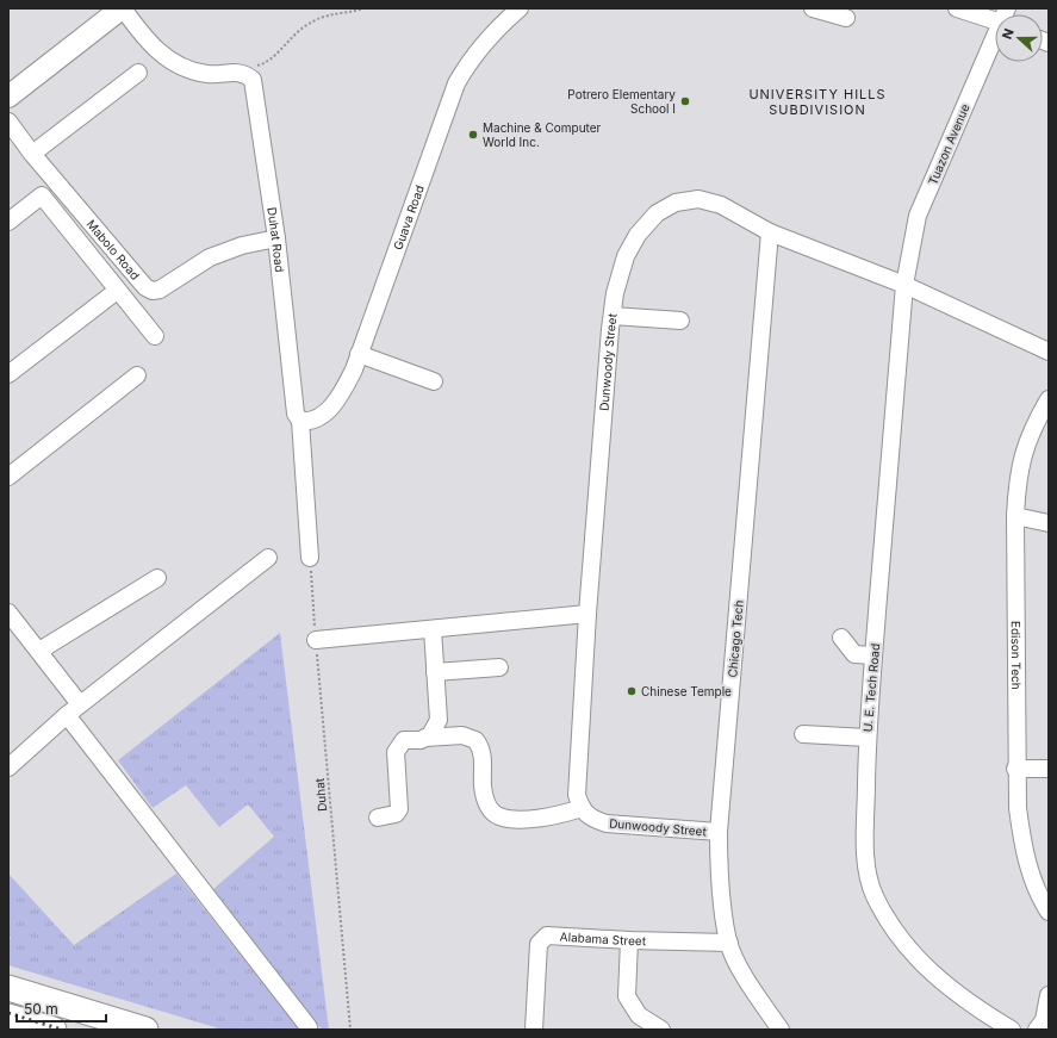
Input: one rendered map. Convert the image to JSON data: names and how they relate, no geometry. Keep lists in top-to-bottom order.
{
  "streets": {
    "street": [
      "Tuazon Avenue",
      "Guava Road",
      "Duhat Road",
      "Mabolo Road",
      "Dunwoody Street",
      "Chicago Tech",
      "Edison Tech",
      "U. E. Tech Road",
      "Alabama Street"
    ],
    "path": ["Duhat"]
  },
  "crossings": [
    ["Tuazon Avenue", "Dunwoody Street"],
    ["Tuazon Avenue", "U. E. Tech Road"],
    ["Guava Road", "Duhat Road"],
    ["Duhat Road", "Mabolo Road"],
    ["Duhat Road", "Duhat"],
    ["Dunwoody Street", "Chicago Tech"],
    ["Dunwoody Street", "U. E. Tech Road"],
    ["Chicago Tech", "Alabama Street"]
  ],
  "districts": ["UNIVERSITY HILLS SUBDIVISION"],
  "places": ["Potrero Elementary School I", "Machine & Computer World Inc.", "Chinese Temple"],
  "scale_bar": "50 m",
  "north": "left"
}
